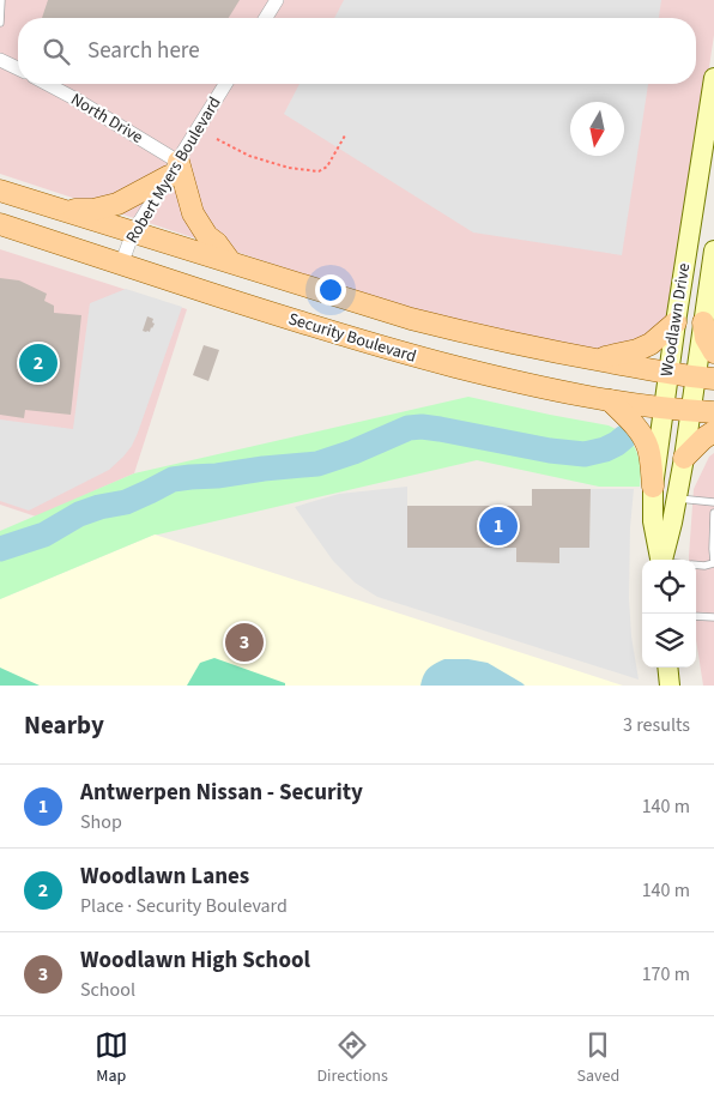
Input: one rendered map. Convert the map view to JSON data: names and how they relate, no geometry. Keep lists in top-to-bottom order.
{
  "streets": {
    "main road": ["Woodlawn Drive", "Security Boulevard"],
    "street": ["North Drive", "Robert Myers Boulevard"]
  },
  "crossings": [
    ["North Drive", "Robert Myers Boulevard"],
    ["Robert Myers Boulevard", "Security Boulevard"],
    ["Woodlawn Drive", "Security Boulevard"]
  ],
  "north": "bottom",
  "page": {
    "search": "Search here",
    "pins": ["2", "1", "3"],
    "heading": ["Nearby", "3 results"],
    "list": [
      {
        "mark": "1",
        "name": "Antwerpen Nissan - Security",
        "note": "Shop",
        "value": "140 m"
      },
      {
        "mark": "2",
        "name": "Woodlawn Lanes",
        "note": "Place · Security Boulevard",
        "value": "140 m"
      },
      {
        "mark": "3",
        "name": "Woodlawn High School",
        "note": "School",
        "value": "170 m"
      }
    ],
    "nav": ["Map", "Directions", "Saved"]
  }
}
